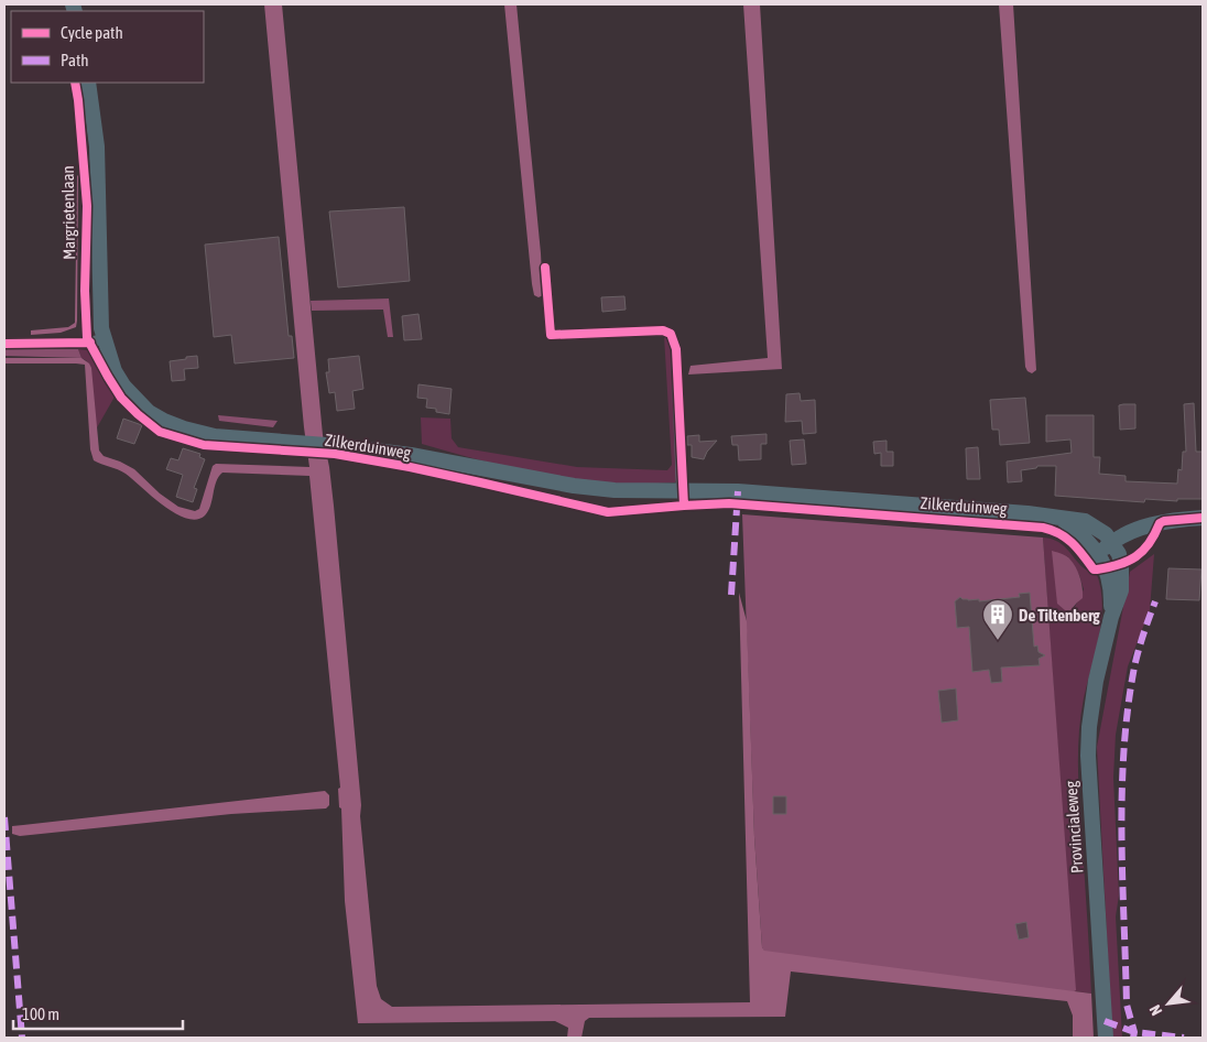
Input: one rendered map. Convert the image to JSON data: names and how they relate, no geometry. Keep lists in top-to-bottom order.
{
  "streets": {
    "main road": ["Margrietenlaan", "Zilkerduinweg", "Provincialeweg"]
  },
  "crossings": [
    ["Margrietenlaan", "Zilkerduinweg"],
    ["Zilkerduinweg", "Provincialeweg"]
  ],
  "places": {
    "building": ["De Tiltenberg"]
  },
  "legend": ["Cycle path", "Path"],
  "scale_bar": "100 m",
  "north": "bottom left"
}
